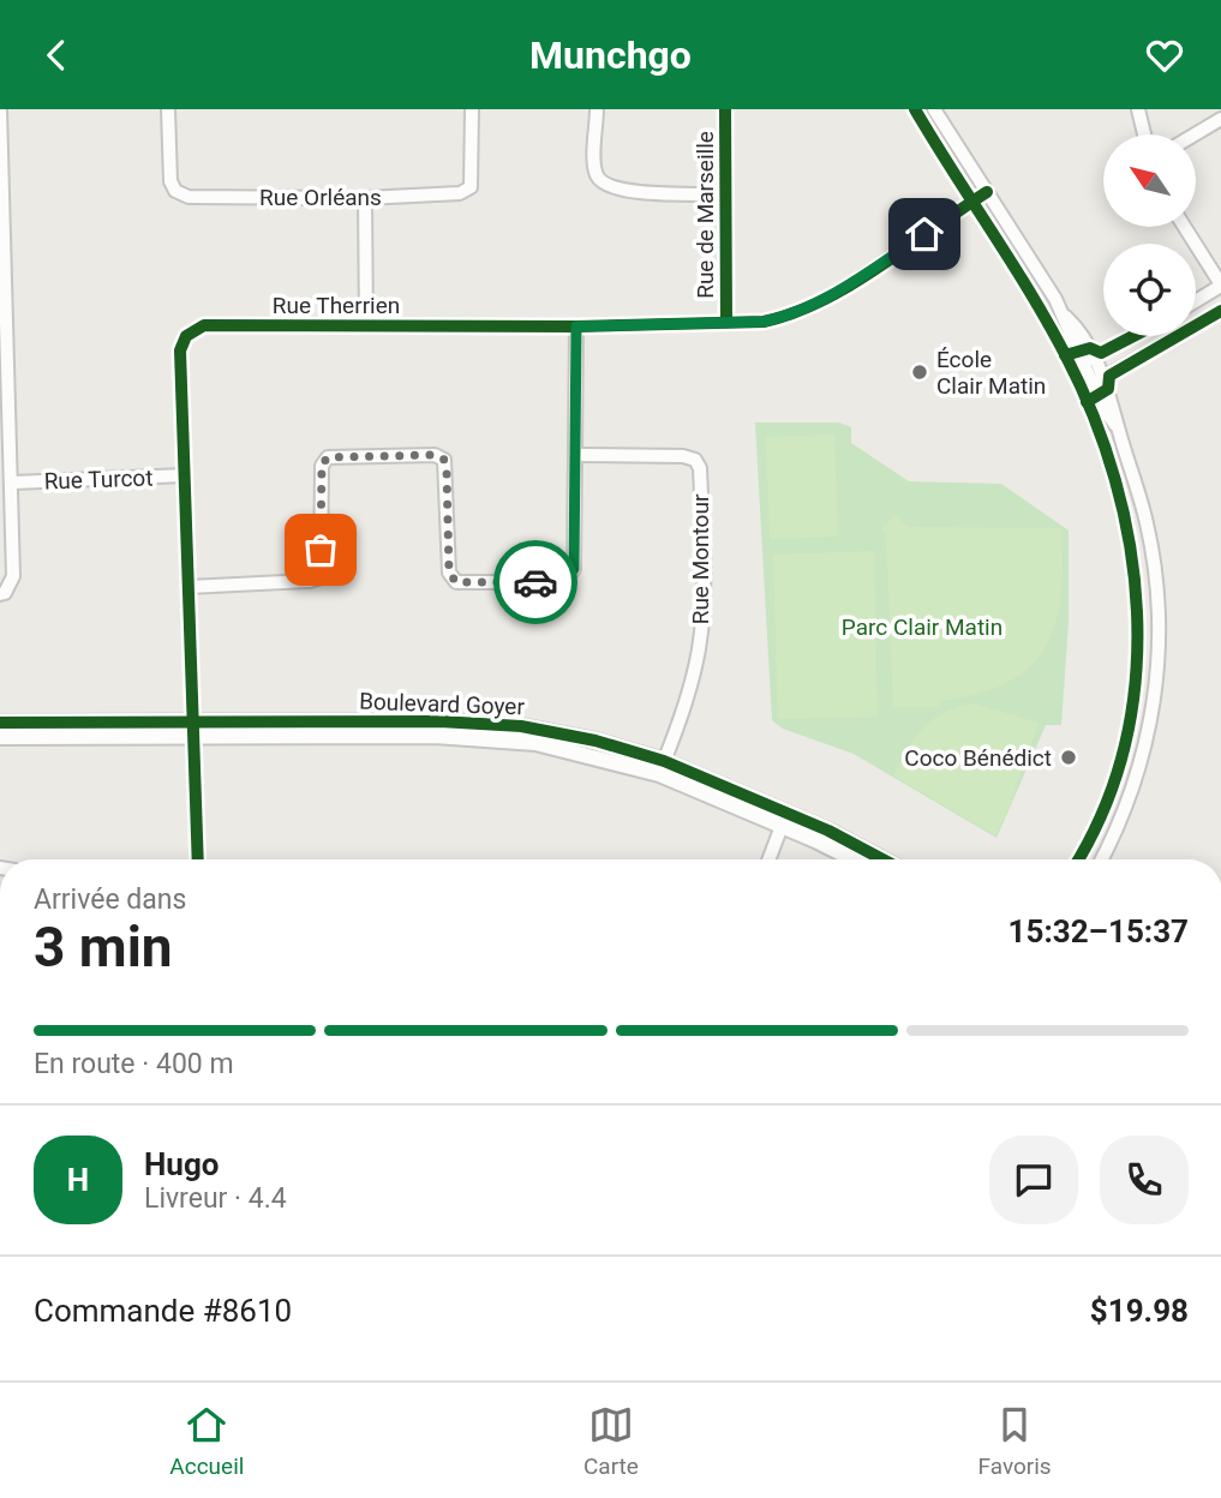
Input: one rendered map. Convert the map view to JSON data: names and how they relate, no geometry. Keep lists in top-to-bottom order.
{
  "streets": {
    "street": [
      "Rue Orléans",
      "Rue de Marseille",
      "Rue Therrien",
      "Rue Turcot",
      "Rue Montour",
      "Boulevard Goyer"
    ]
  },
  "crossings": [
    ["Rue de Marseille", "Rue Therrien"],
    ["Rue Therrien", "Rue Turcot"],
    ["Rue Therrien", "Boulevard Goyer"],
    ["Rue Montour", "Boulevard Goyer"]
  ],
  "parks": ["Parc Clair Matin"],
  "places": ["École Clair Matin", "Coco Bénédict"],
  "north": "top left",
  "page": {
    "header": "Munchgo",
    "heading": ["3 min", "Arrivée dans", "15:32–15:37"],
    "panel": [
      "Hugo",
      "Livreur · 4.4",
      "Commande #8610",
      "$19.98"
    ],
    "bar": "En route · 400 m",
    "round": "H",
    "tabs": ["Accueil", "Carte", "Favoris"]
  }
}
